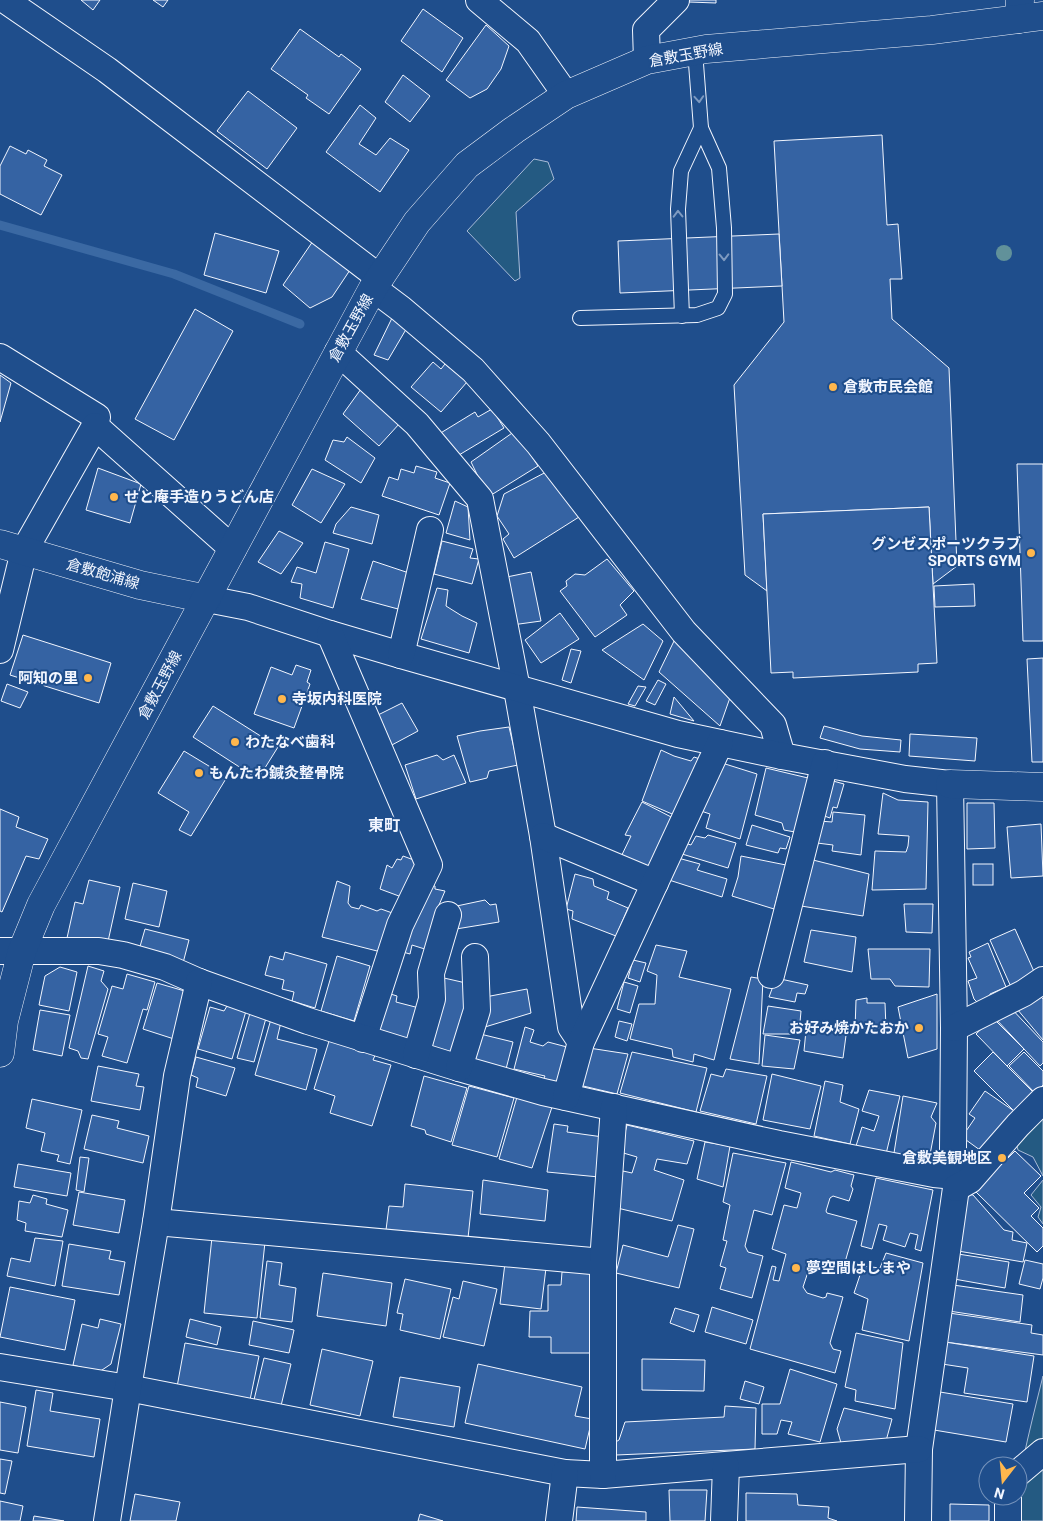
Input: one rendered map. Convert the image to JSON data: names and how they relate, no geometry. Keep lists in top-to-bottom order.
{
  "streets": {
    "main road": ["倉敷玉野線", "倉敷飽浦線"]
  },
  "crossings": [
    ["倉敷玉野線", "倉敷飽浦線"]
  ],
  "districts": ["東町"],
  "places": [
    "倉敷市民会館",
    "せと庵手造りうどん店",
    "グンゼスポーツクラブ SPORTS GYM",
    "阿知の里",
    "寺坂内科医院",
    "わたなべ歯科",
    "もんたわ鍼灸整骨院",
    "お好み焼かたおか",
    "倉敷美観地区",
    "夢空間はしまや"
  ],
  "north": "bottom"
}
